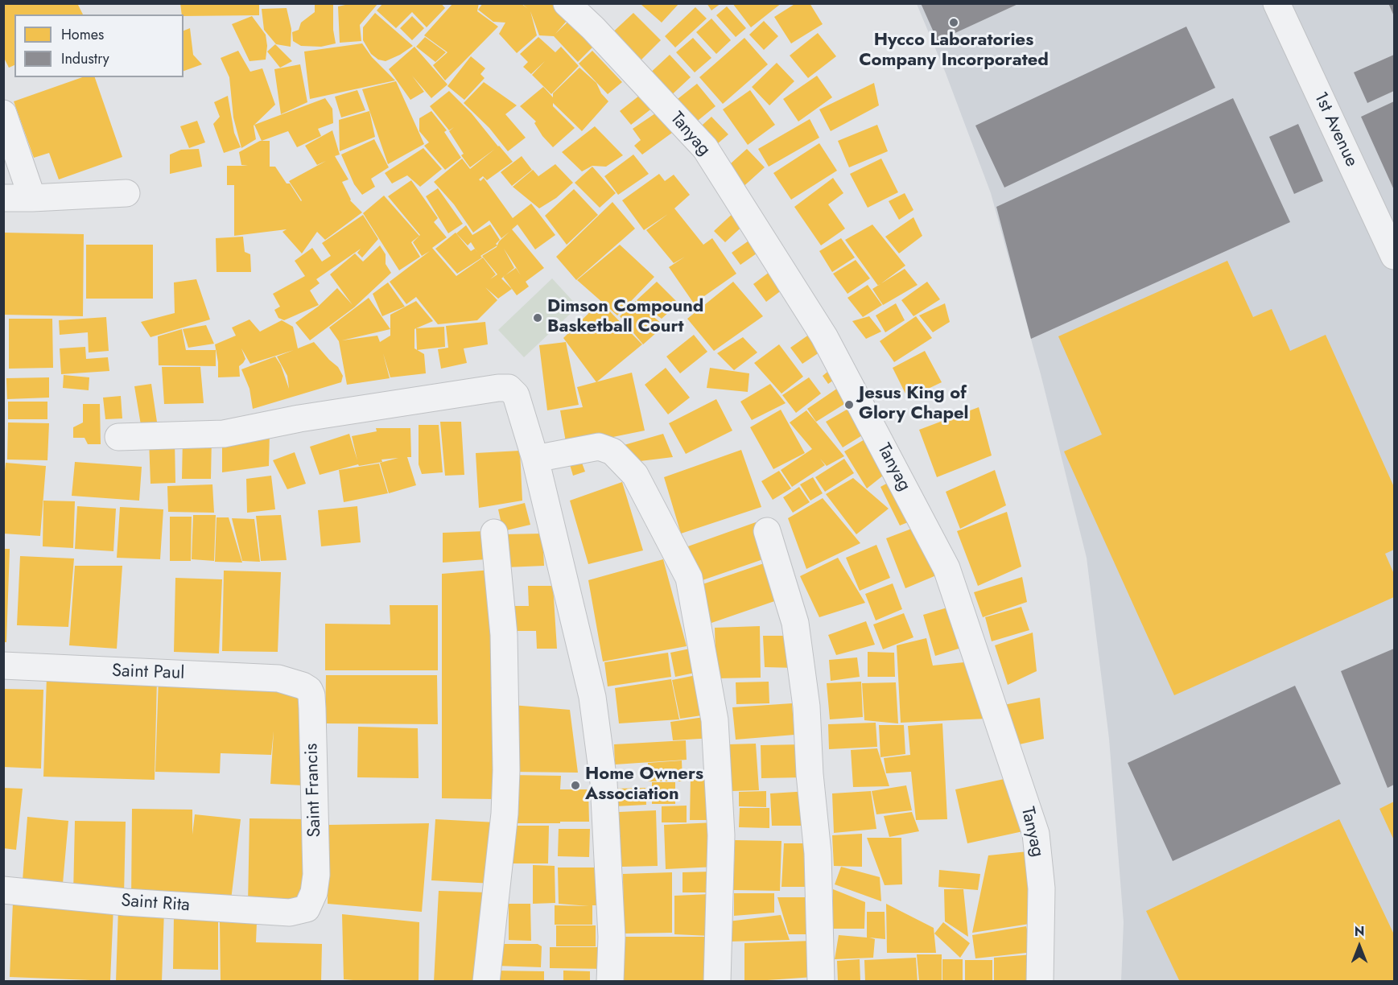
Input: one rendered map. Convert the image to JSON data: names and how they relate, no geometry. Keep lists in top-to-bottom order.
{
  "streets": {
    "street": [
      "1st Avenue",
      "Tanyag",
      "Saint Paul",
      "Saint Francis",
      "Saint Rita"
    ]
  },
  "crossings": [
    ["Saint Paul", "Saint Francis"],
    ["Saint Francis", "Saint Rita"]
  ],
  "places": [
    "Hycco Laboratories Company Incorporated",
    "Dimson Compound Basketball Court",
    "Jesus King of Glory Chapel",
    "Home Owners Association"
  ],
  "legend": ["Homes", "Industry"],
  "north": "top"
}
